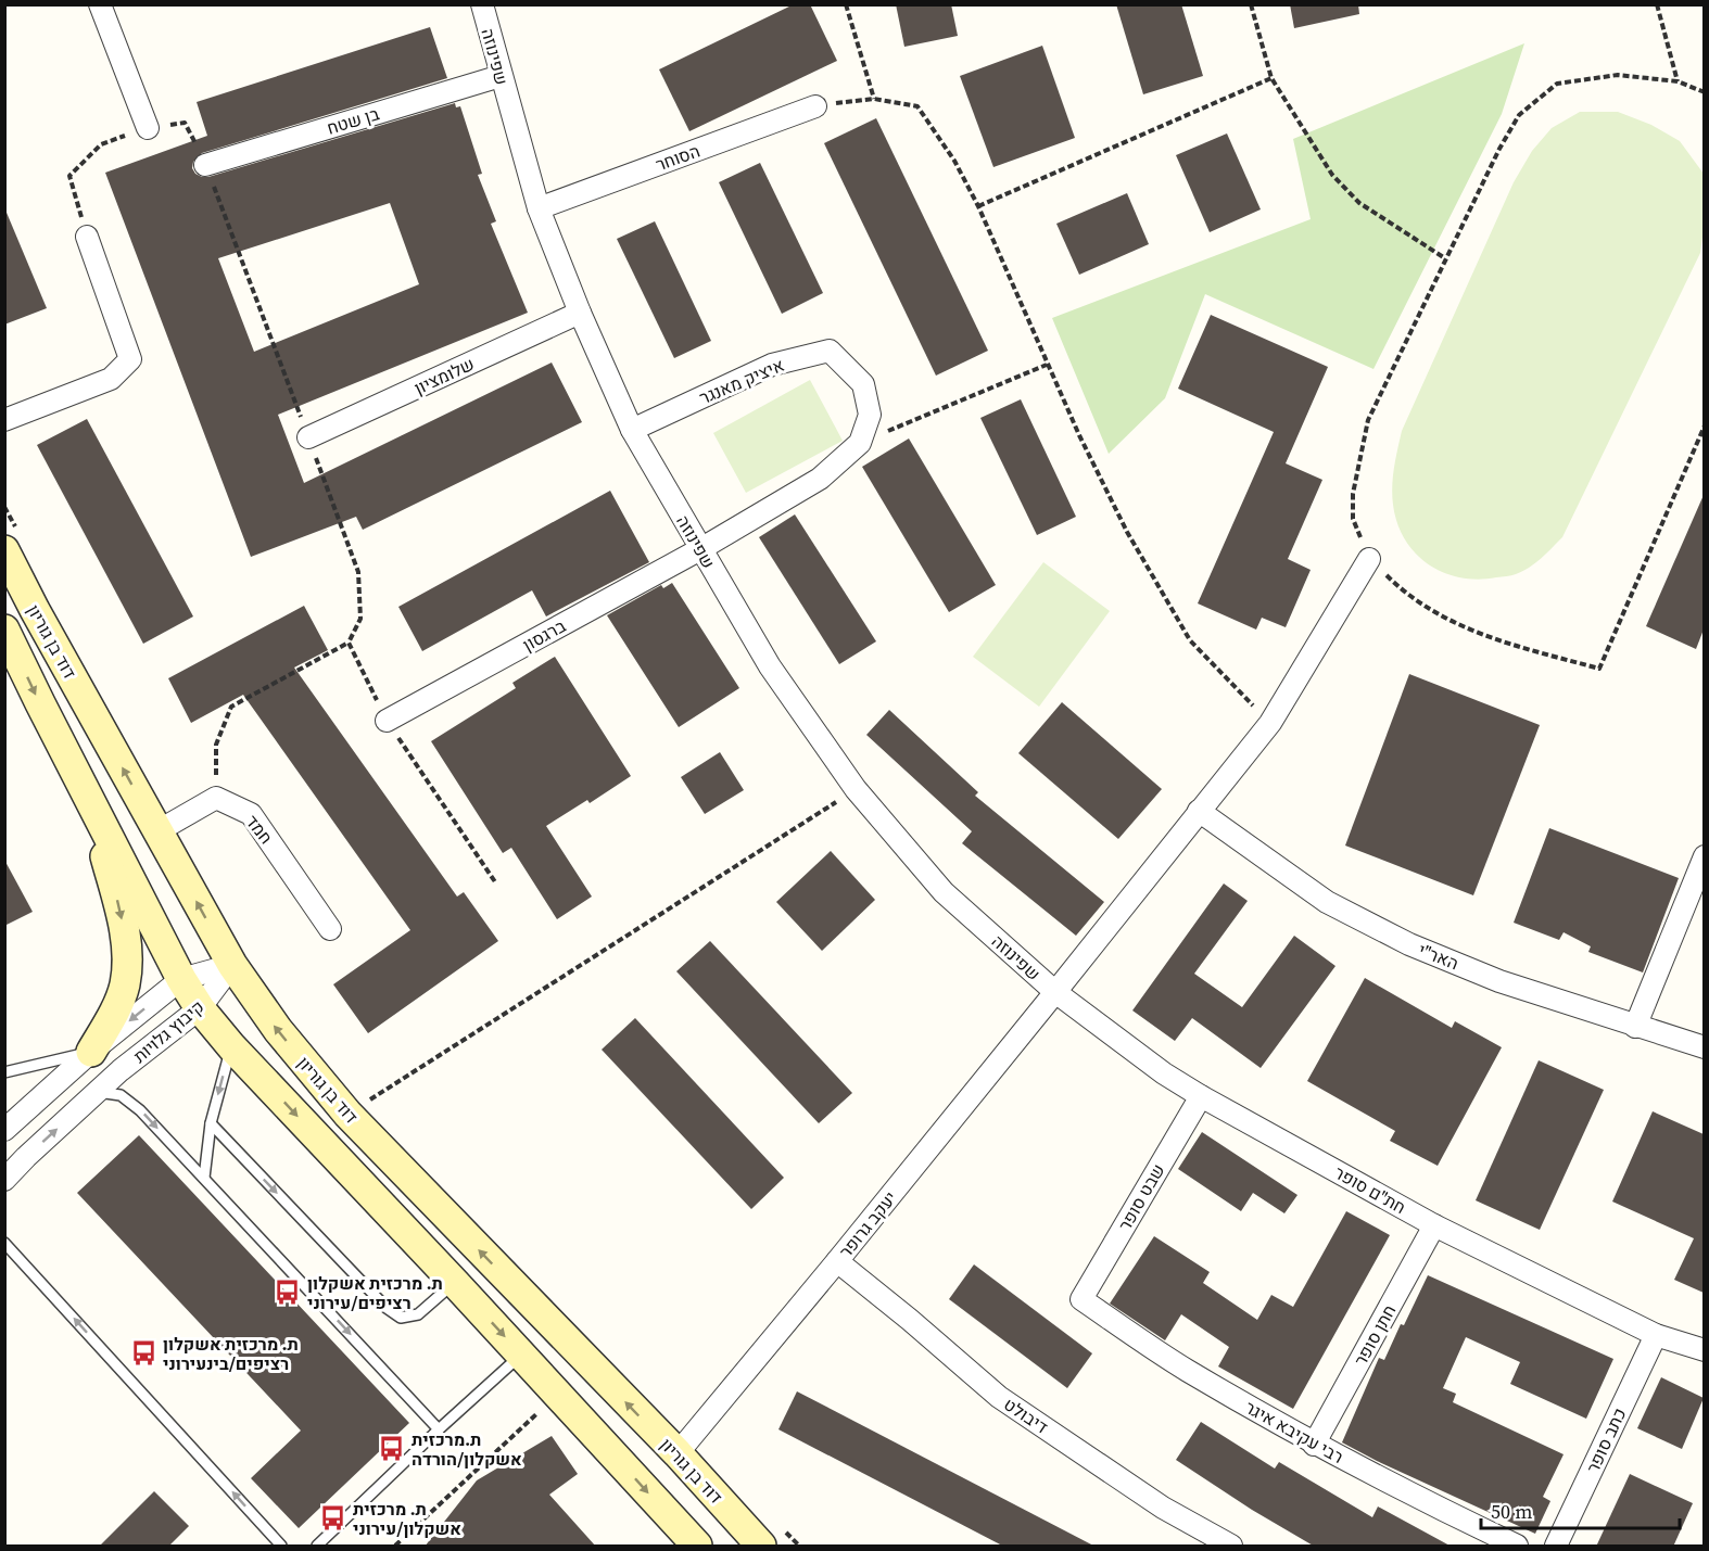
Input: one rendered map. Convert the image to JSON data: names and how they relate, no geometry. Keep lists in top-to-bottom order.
{
  "streets": {
    "main road": ["דוד בן גוריון"],
    "street": [
      "שפינוזה",
      "בן שטח",
      "הסוחר",
      "שלומציון",
      "איציק מאנגר",
      "ברגסון",
      "חמד",
      "האר\"י",
      "קיבוץ גלויות",
      "חת\"ם סופר",
      "שבט סופר",
      "יעקב גרופר",
      "חתן סופר",
      "דיבולט",
      "רבי עקיבא איגר",
      "כתב סופר"
    ]
  },
  "crossings": [
    ["שפינוזה", "בן שטח"],
    ["שפינוזה", "הסוחר"],
    ["שפינוזה", "שלומציון"],
    ["שפינוזה", "איציק מאנגר"],
    ["שפינוזה", "ברגסון"],
    ["שפינוזה", "חת\"ם סופר"],
    ["שפינוזה", "יעקב גרופר"],
    ["דוד בן גוריון", "קיבוץ גלויות"],
    ["דוד בן גוריון", "יעקב גרופר"],
    ["האר\"י", "יעקב גרופר"],
    ["חת\"ם סופר", "שבט סופר"],
    ["חת\"ם סופר", "יעקב גרופר"],
    ["חת\"ם סופר", "חתן סופר"],
    ["חת\"ם סופר", "כתב סופר"],
    ["שבט סופר", "רבי עקיבא איגר"],
    ["יעקב גרופר", "דיבולט"],
    ["חתן סופר", "רבי עקיבא איגר"]
  ],
  "places": {
    "bus stop": [
      "ת. מרכזית אשקלון רציפים/עירוני",
      "ת. מרכזית אשקלון רציפים/בינעירוני",
      "ת.מרכזית אשקלון/הורדה",
      "ת. מרכזית אשקלון/עירוני"
    ]
  },
  "scale_bar": "50 m"
}
